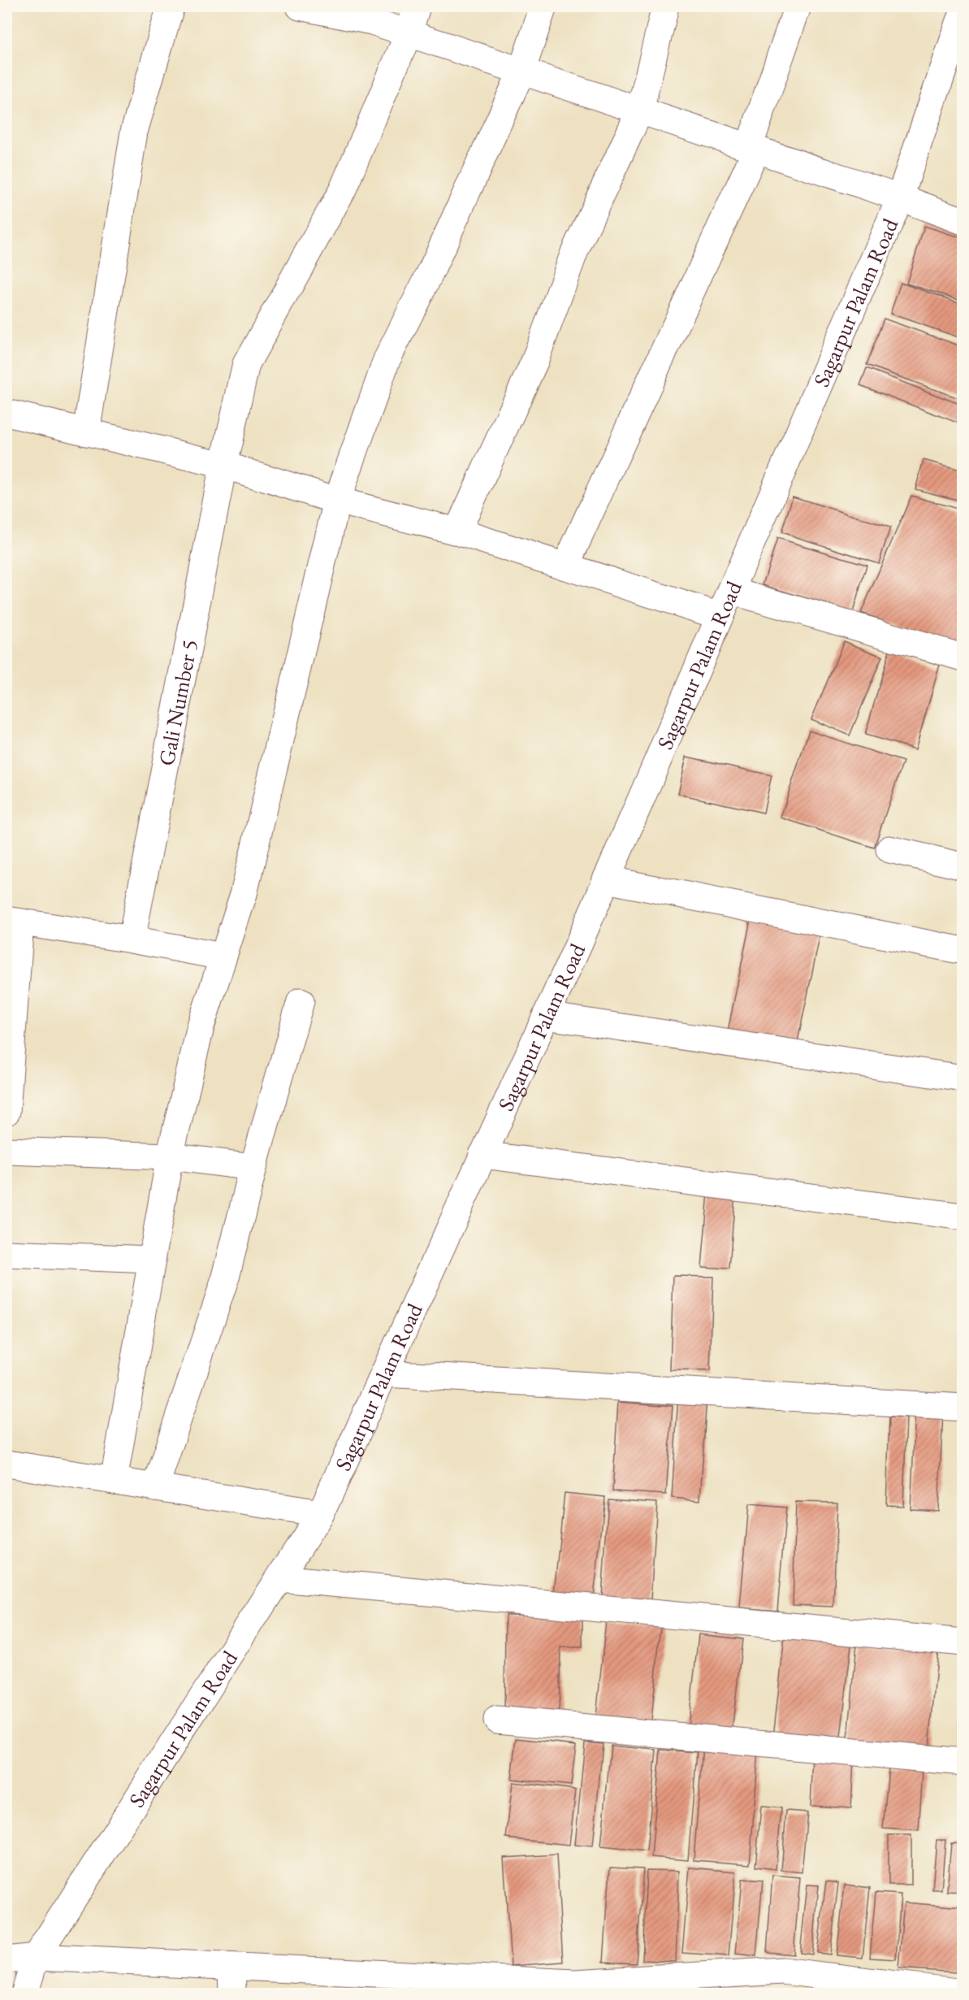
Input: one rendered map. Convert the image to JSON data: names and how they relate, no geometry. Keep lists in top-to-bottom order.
{
  "streets": {
    "street": ["Sagarpur Palam Road", "Gali Number 5"]
  }
}
